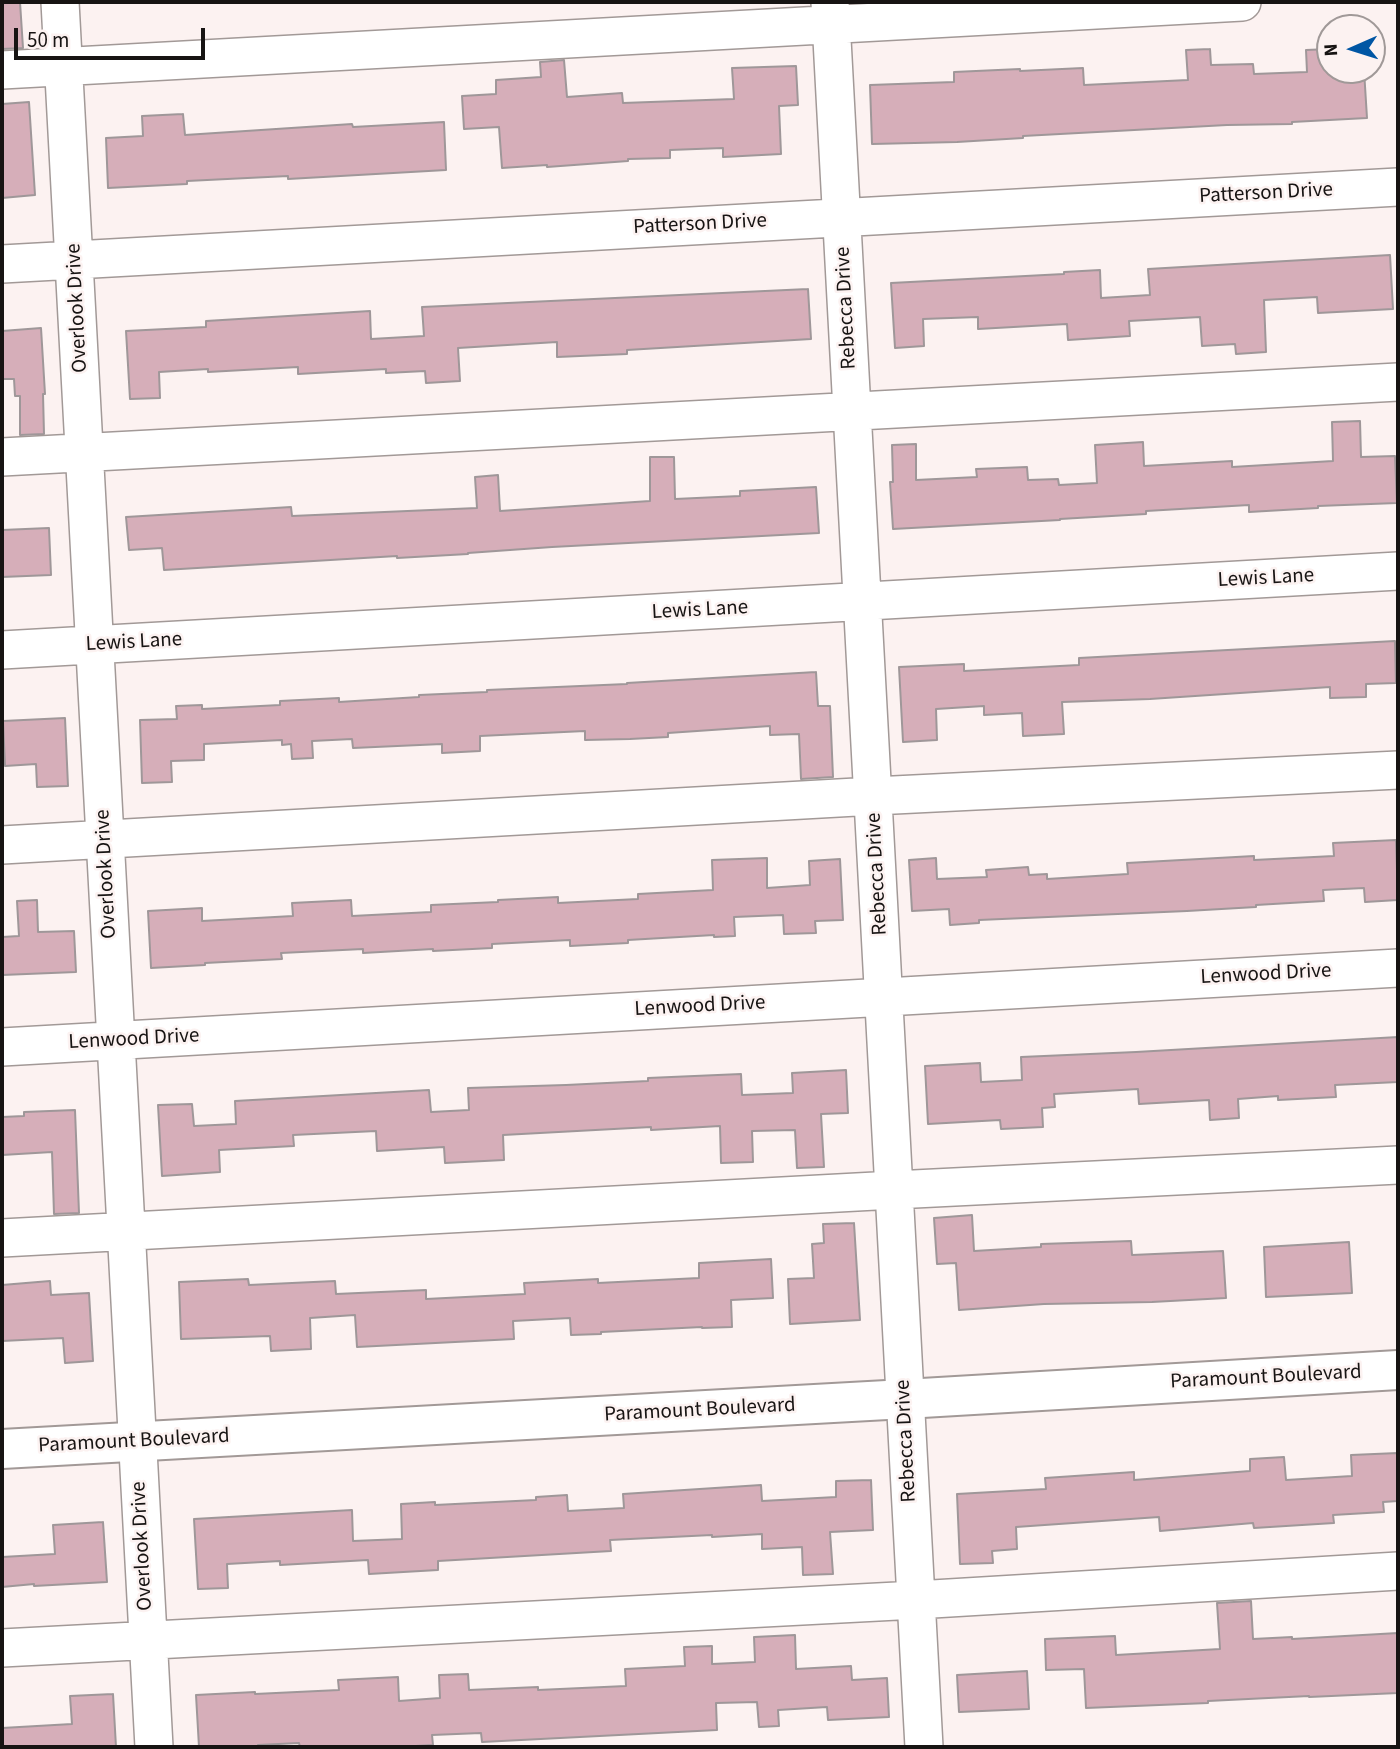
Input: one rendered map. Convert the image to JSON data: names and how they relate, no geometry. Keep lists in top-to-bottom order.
{
  "streets": {
    "main road": ["Paramount Boulevard"],
    "street": [
      "Patterson Drive",
      "Overlook Drive",
      "Rebecca Drive",
      "Lewis Lane",
      "Lenwood Drive"
    ]
  },
  "crossings": [
    ["Patterson Drive", "Overlook Drive"],
    ["Patterson Drive", "Rebecca Drive"],
    ["Overlook Drive", "Lewis Lane"],
    ["Overlook Drive", "Lenwood Drive"],
    ["Overlook Drive", "Paramount Boulevard"],
    ["Rebecca Drive", "Lewis Lane"],
    ["Rebecca Drive", "Lenwood Drive"],
    ["Rebecca Drive", "Paramount Boulevard"]
  ],
  "scale_bar": "50 m",
  "north": "left"
}
